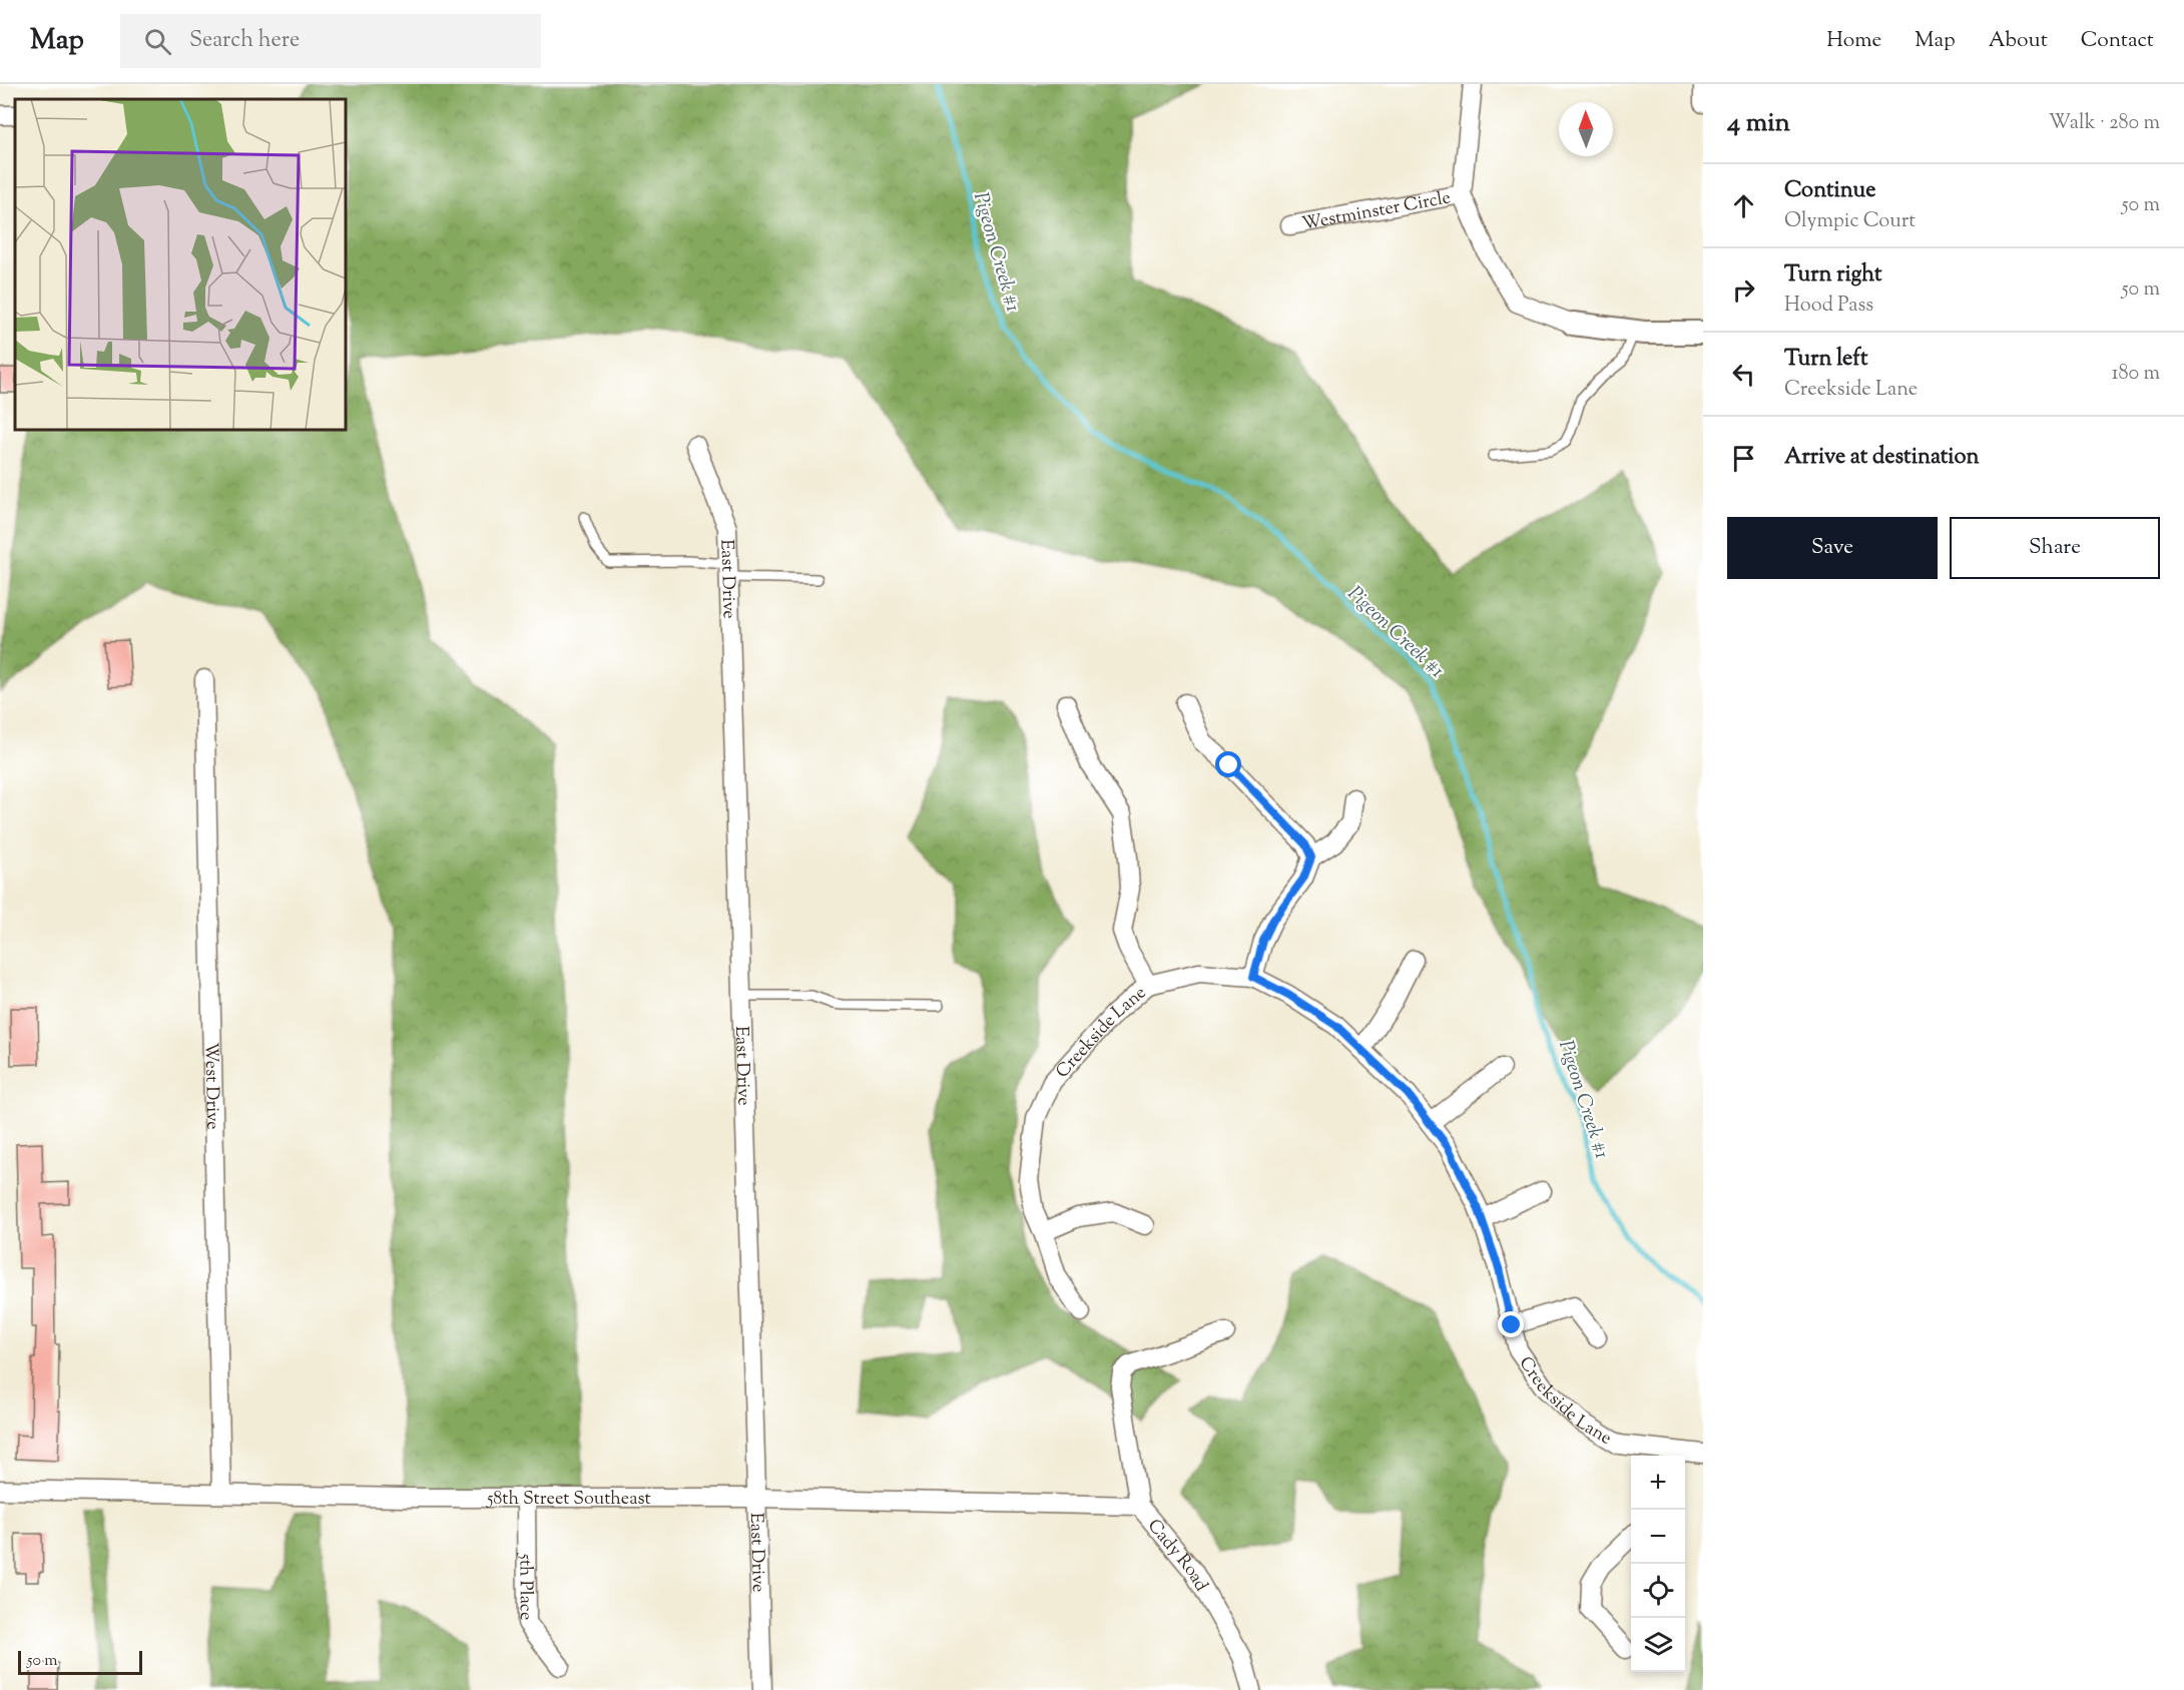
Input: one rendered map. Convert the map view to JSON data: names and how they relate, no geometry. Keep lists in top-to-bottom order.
{
  "streets": {
    "street": [
      "Westminster Circle",
      "East Drive",
      "Creekside Lane",
      "West Drive",
      "58th Street Southeast",
      "Cady Road",
      "5th Place"
    ]
  },
  "crossings": [
    ["East Drive", "58th Street Southeast"],
    ["West Drive", "58th Street Southeast"],
    ["58th Street Southeast", "Cady Road"],
    ["58th Street Southeast", "5th Place"]
  ],
  "water": ["Pigeon Creek #1"],
  "scale_bar": "50 m",
  "north": "top",
  "page": {
    "header": "Map",
    "search": "Search here",
    "nav": [
      "Home",
      "Map",
      "About",
      "Contact"
    ],
    "heading": ["4 min", "Walk · 280 m"],
    "list": [
      ["Continue", "Olympic Court", "50 m"],
      ["Turn right", "Hood Pass", "50 m"],
      ["Turn left", "Creekside Lane", "180 m"],
      "Arrive at destination"
    ],
    "buttons": ["Save", "Share"],
    "map_buttons": ["+", "−"],
    "scale": "50 m"
  }
}
